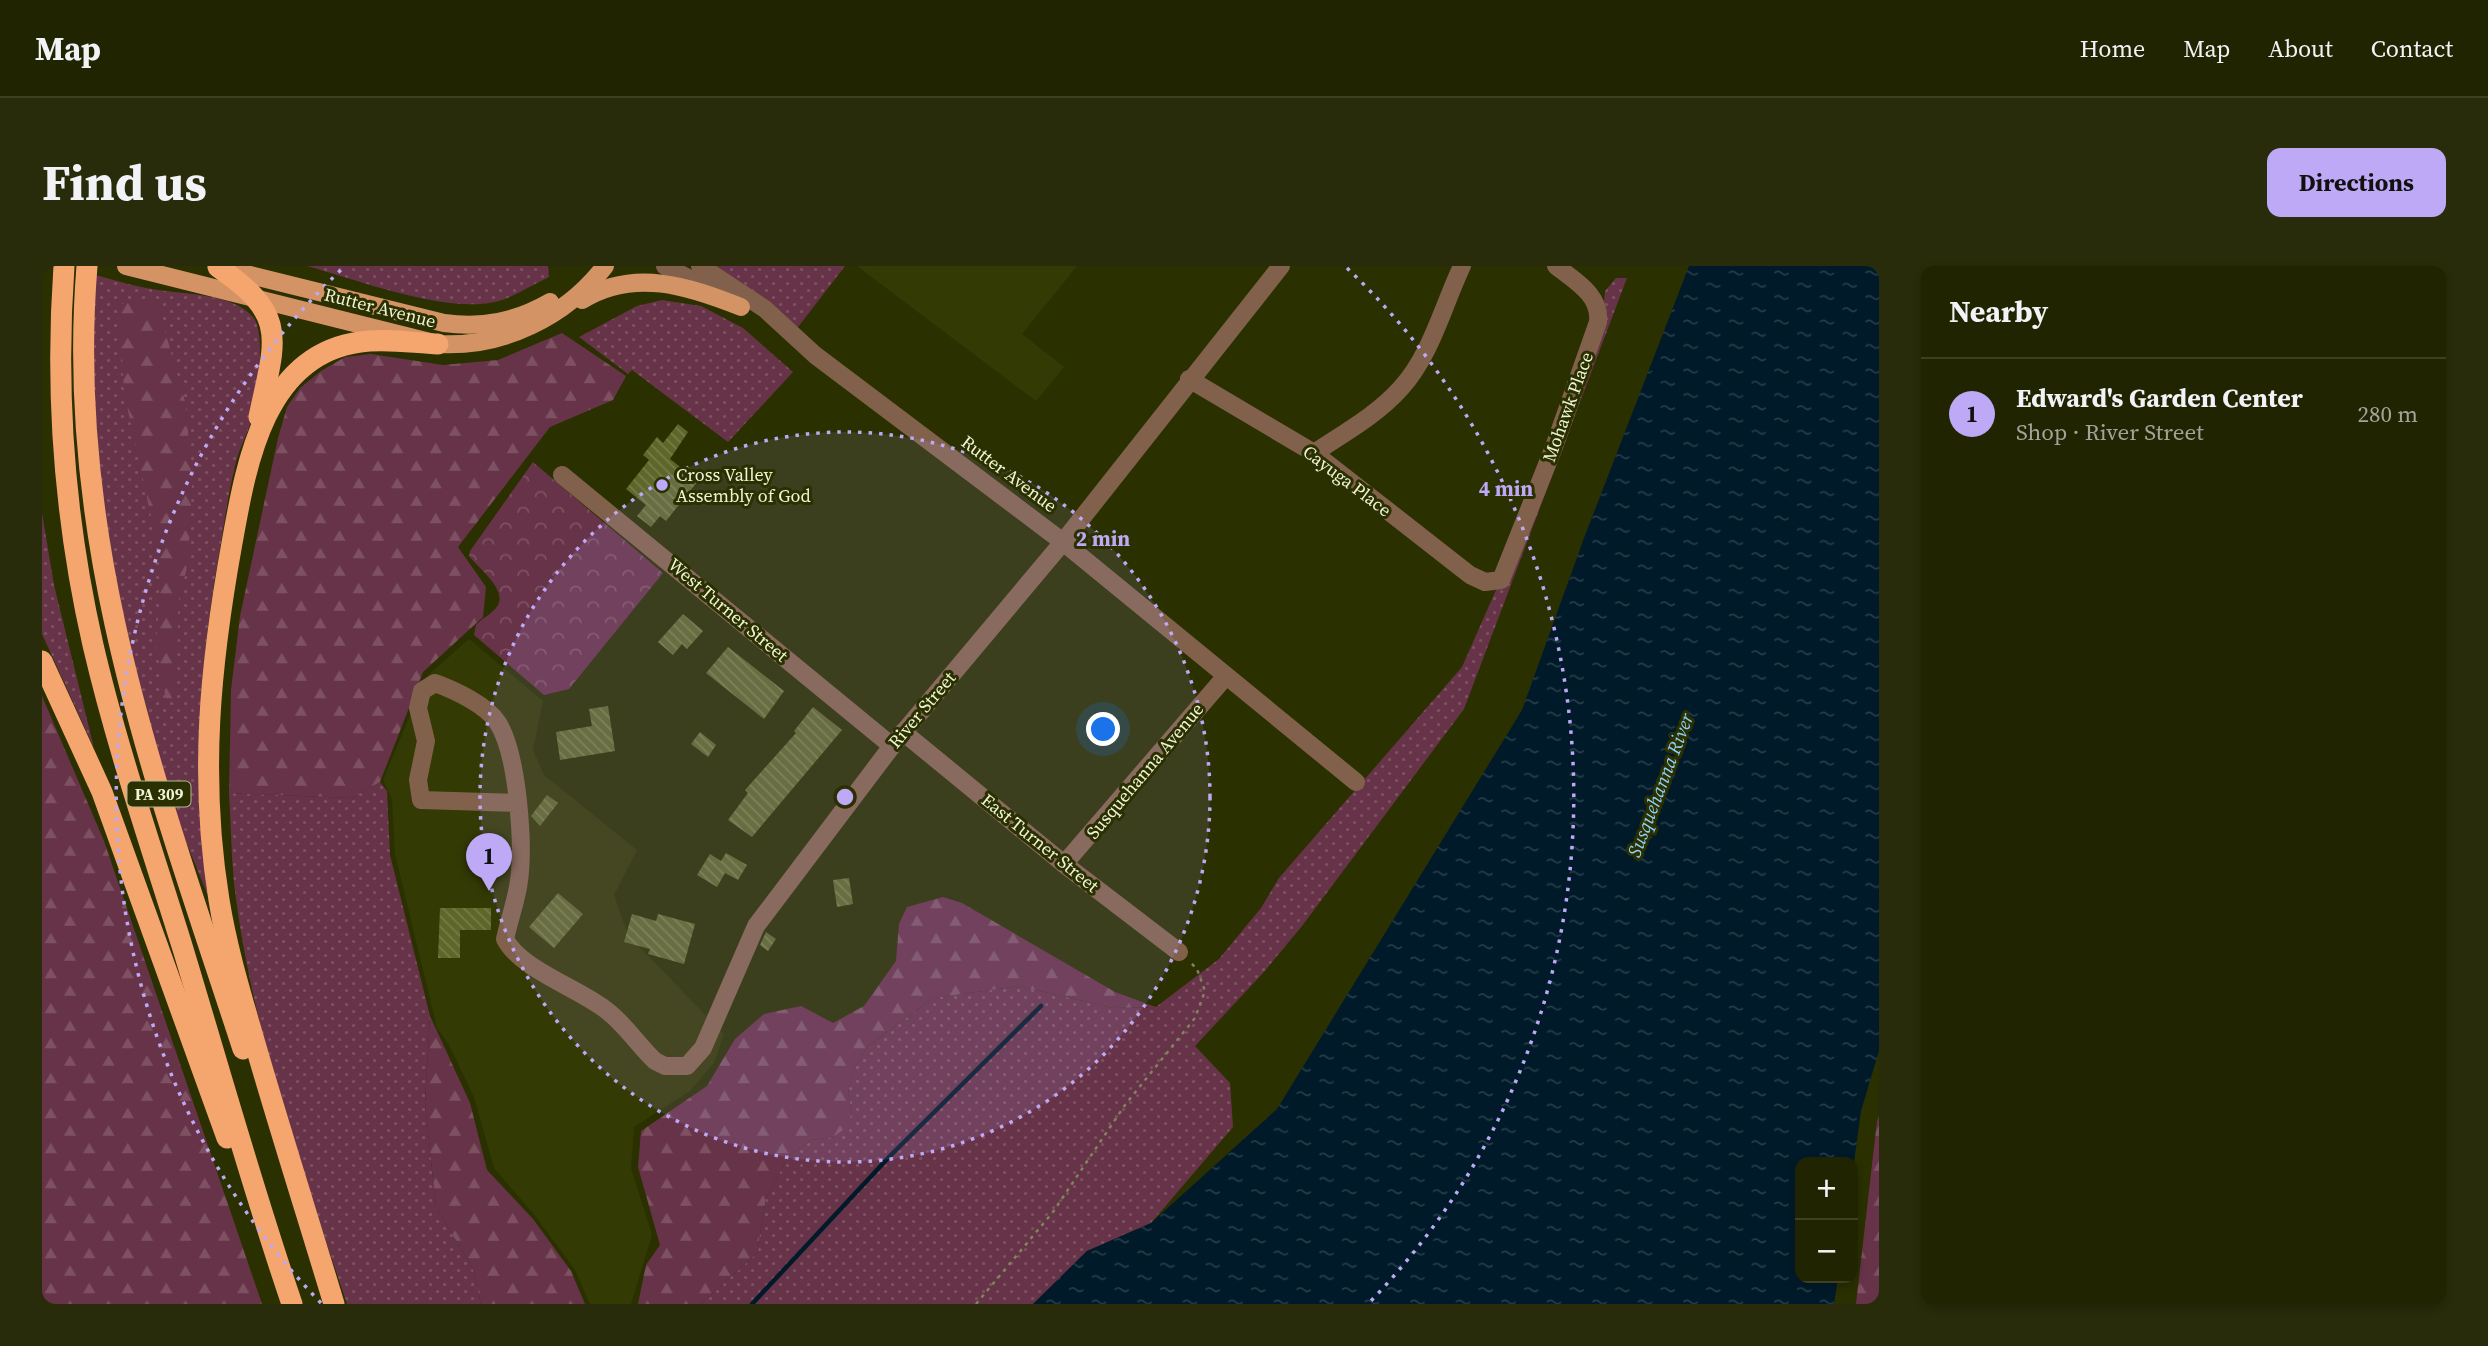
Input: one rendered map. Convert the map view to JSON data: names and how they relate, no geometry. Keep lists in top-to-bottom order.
{
  "streets": {
    "highway": ["PA 309"],
    "main road": ["Rutter Avenue"],
    "street": [
      "Mohawk Place",
      "Cayuga Place",
      "West Turner Street",
      "River Street",
      "Susquehanna Avenue",
      "East Turner Street"
    ]
  },
  "crossings": [
    ["Rutter Avenue", "River Street"],
    ["Rutter Avenue", "Susquehanna Avenue"],
    ["Mohawk Place", "Cayuga Place"],
    ["Cayuga Place", "River Street"],
    ["West Turner Street", "River Street"],
    ["West Turner Street", "East Turner Street"],
    ["River Street", "East Turner Street"],
    ["Susquehanna Avenue", "East Turner Street"]
  ],
  "water": ["Susquehanna River"],
  "places": ["Cross Valley Assembly of God"],
  "page": {
    "header": "Map",
    "nav": [
      "Home",
      "Map",
      "About",
      "Contact"
    ],
    "buttons": "Directions",
    "title": "Find us",
    "heading": "Nearby",
    "list": [
      {
        "mark": "1",
        "name": "Edward's Garden Center",
        "note": "Shop · River Street",
        "value": "280 m"
      }
    ],
    "pins": "1",
    "map_buttons": ["+", "−"]
  },
  "rings": ["4 min", "2 min"]
}
